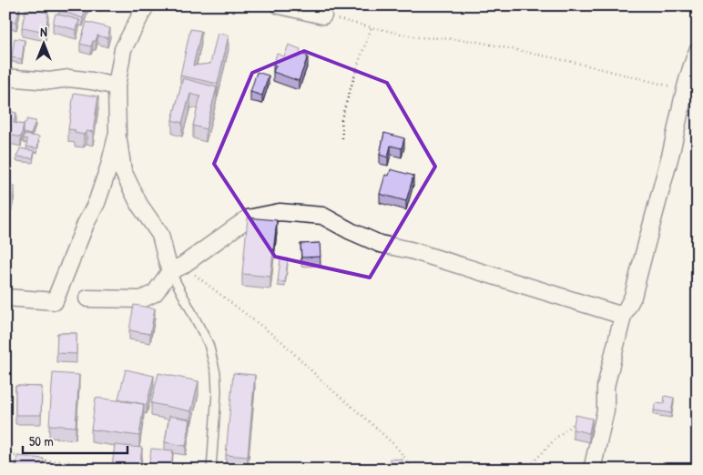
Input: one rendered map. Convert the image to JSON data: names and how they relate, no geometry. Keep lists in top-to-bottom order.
{
  "scale_bar": "50 m",
  "north": "top"
}
